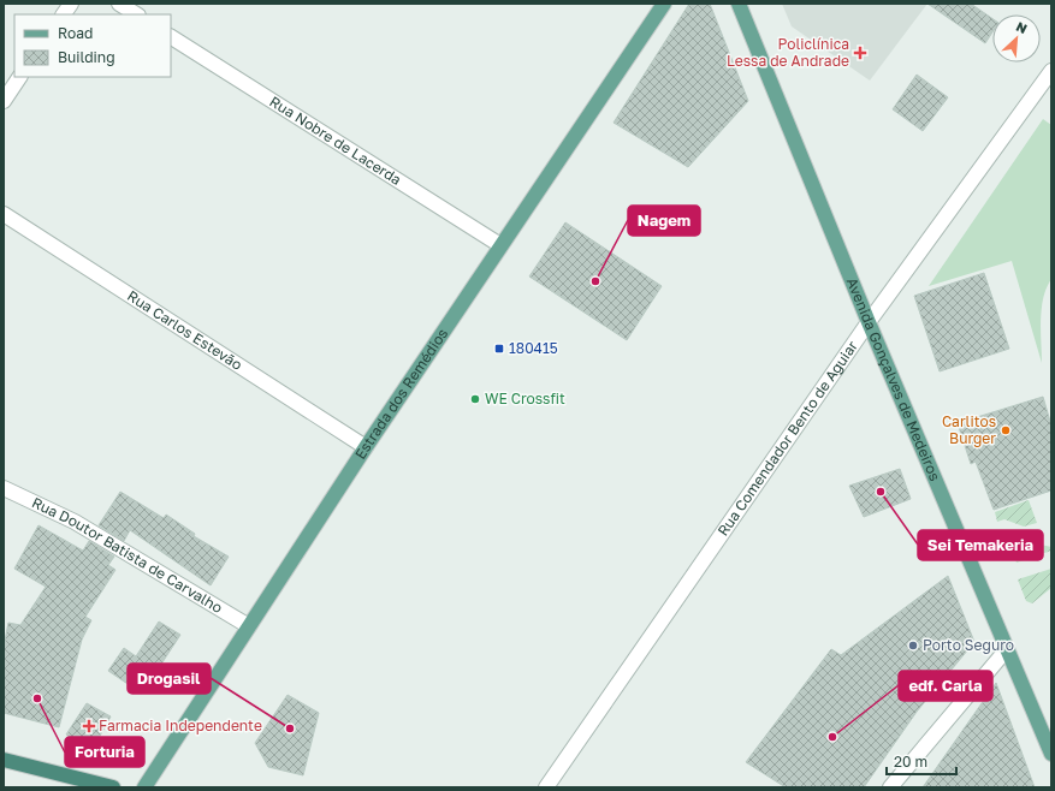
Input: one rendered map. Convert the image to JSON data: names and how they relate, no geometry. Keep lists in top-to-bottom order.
{
  "streets": {
    "main road": ["Avenida Gonçalves de Medeiros", "Estrada dos Remédios"],
    "street": [
      "Rua Nobre de Lacerda",
      "Rua Carlos Estevão",
      "Rua Comendador Bento de Aguiar",
      "Rua Doutor Batista de Carvalho"
    ]
  },
  "crossings": [
    ["Rua Nobre de Lacerda", "Estrada dos Remédios"],
    ["Rua Carlos Estevão", "Estrada dos Remédios"],
    ["Avenida Gonçalves de Medeiros", "Rua Comendador Bento de Aguiar"],
    ["Estrada dos Remédios", "Rua Doutor Batista de Carvalho"]
  ],
  "places": {
    "health": ["Policlínica Lessa de Andrade", "Farmacia Independente"],
    "other": [
      "Nagem",
      "WE Crossfit",
      "Carlitos Burger",
      "Sei Temakeria",
      "Porto Seguro",
      "Forturia",
      "Drogasil",
      "edf. Carla"
    ],
    "transit": ["180415"]
  },
  "legend": ["Road", "Building"],
  "scale_bar": "20 m",
  "north": "top right"
}
